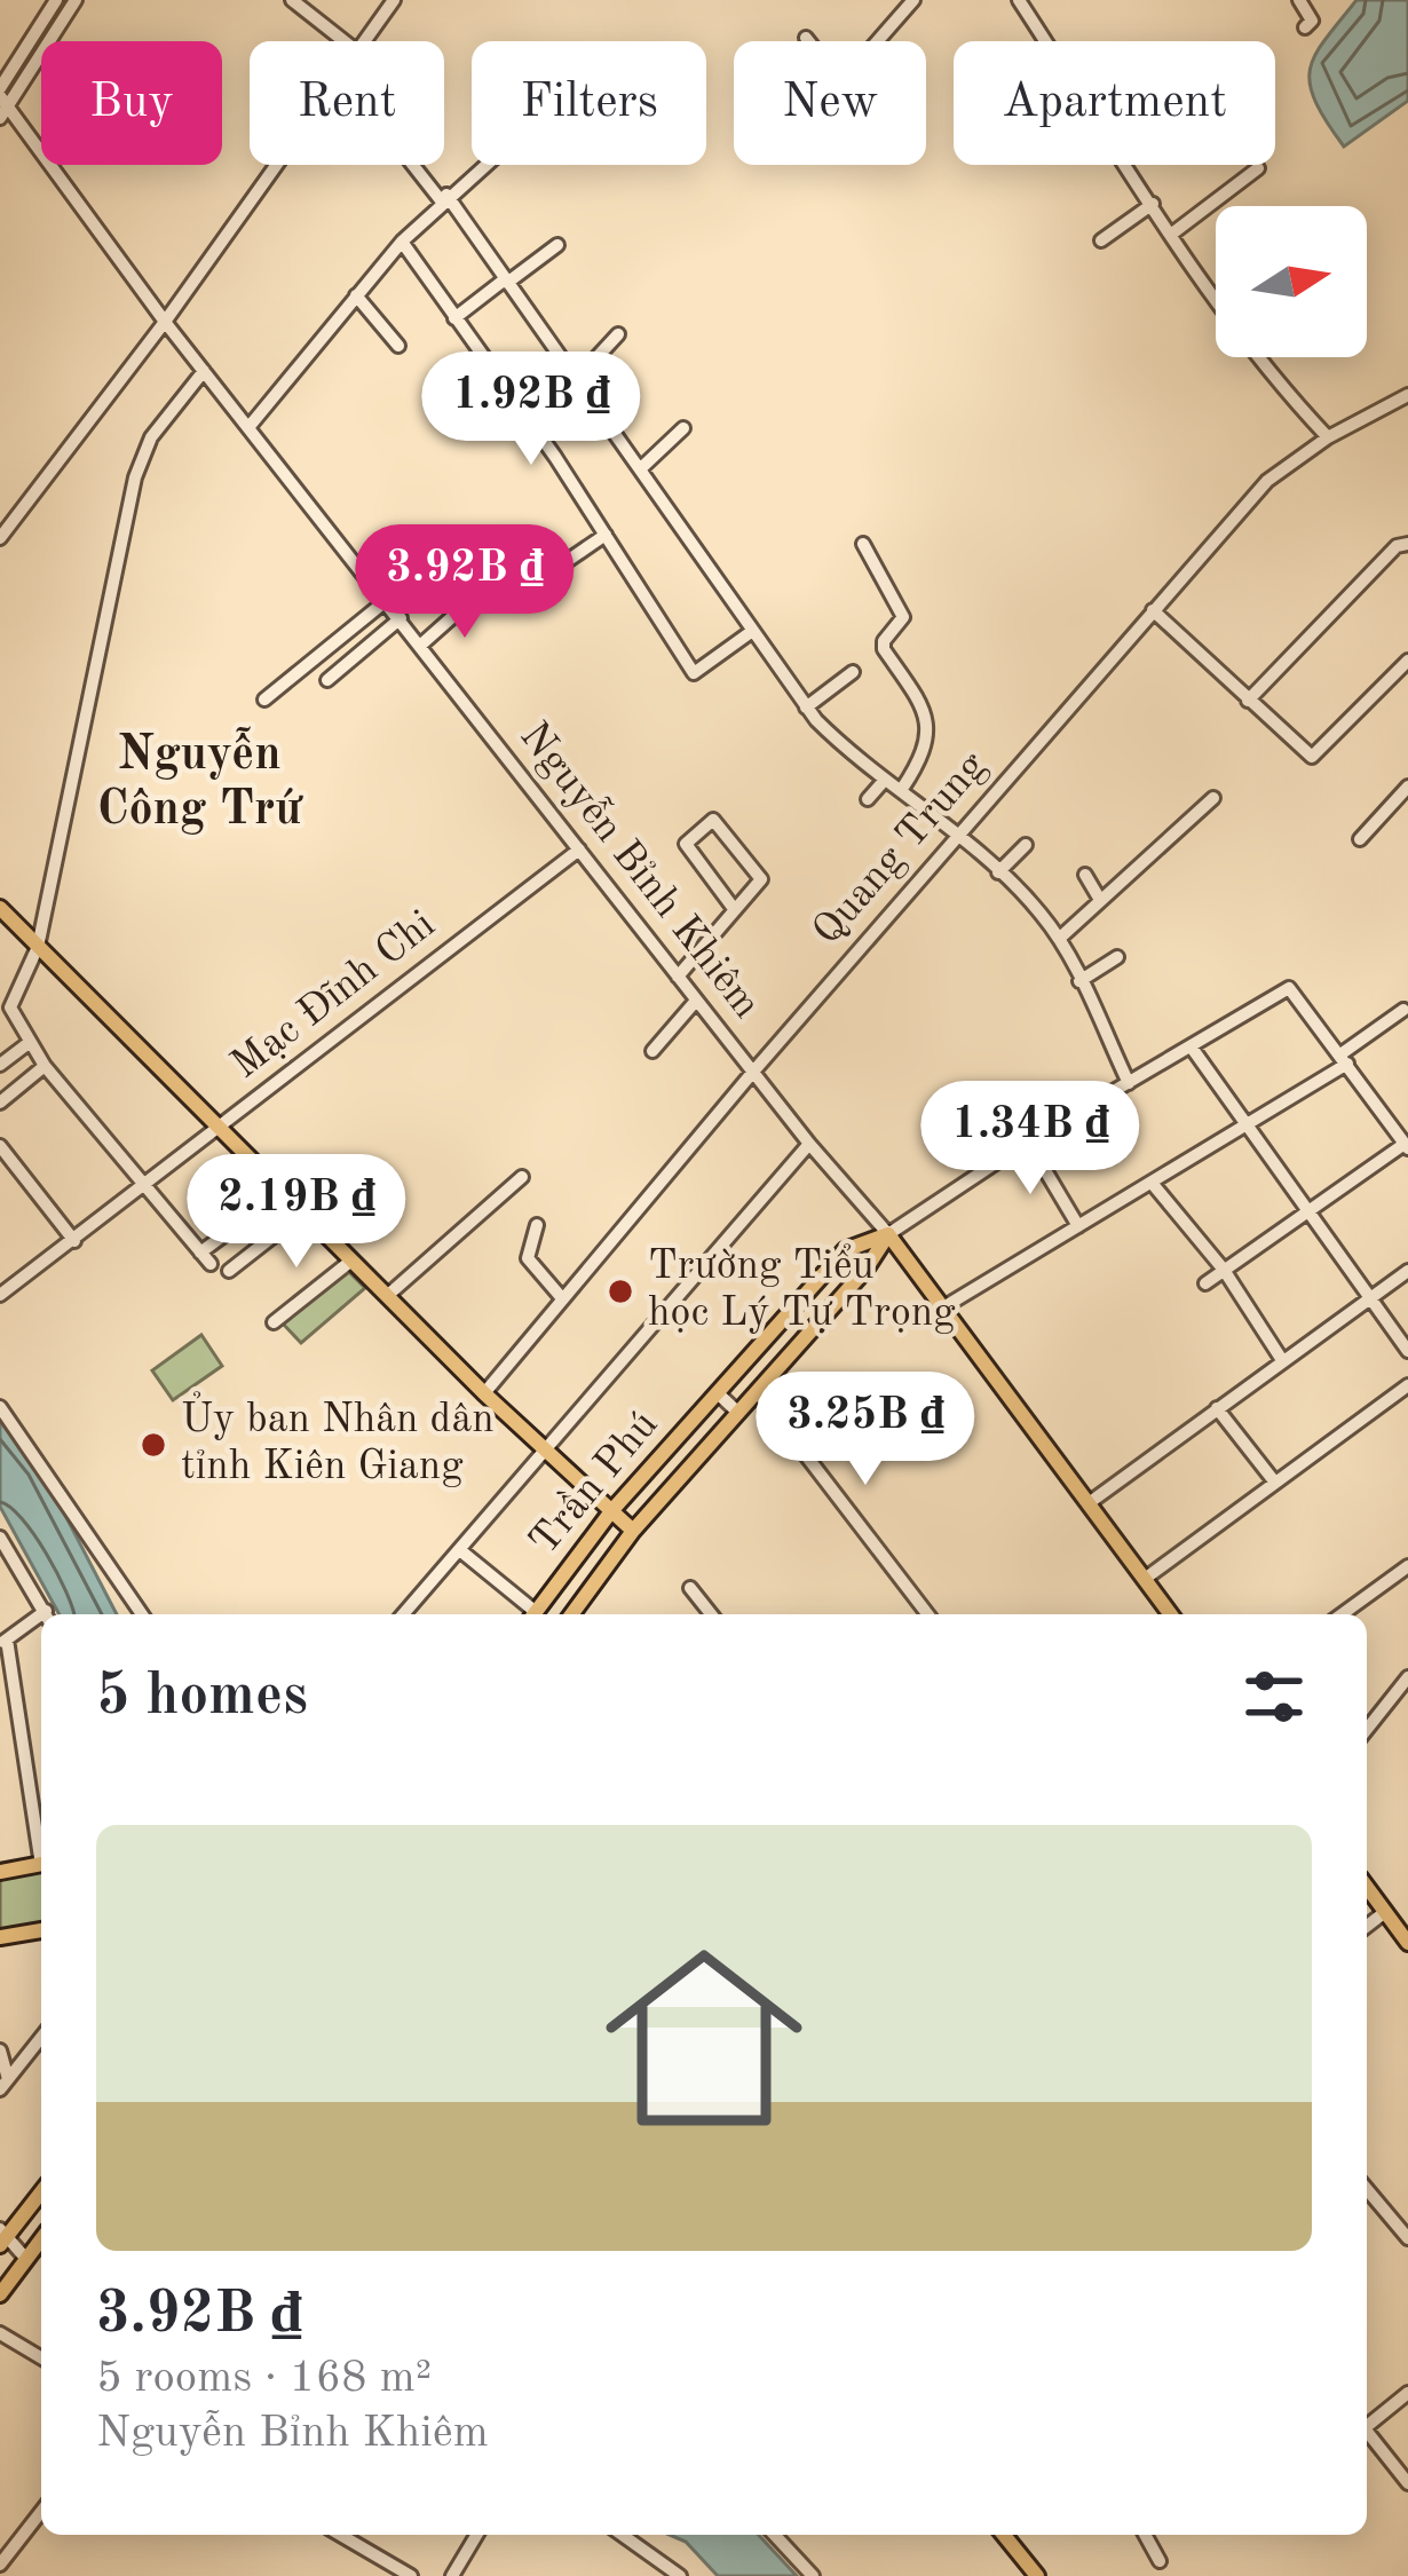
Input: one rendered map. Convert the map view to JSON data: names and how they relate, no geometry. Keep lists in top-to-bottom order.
{
  "streets": {
    "main road": ["Nguyễn Bỉnh Khiêm", "Trần Phú"],
    "street": ["Quang Trung", "Mạc Đĩnh Chi"]
  },
  "crossings": [
    ["Quang Trung", "Nguyễn Bỉnh Khiêm"],
    ["Nguyễn Bỉnh Khiêm", "Mạc Đĩnh Chi"],
    ["Nguyễn Bỉnh Khiêm", "Trần Phú"]
  ],
  "districts": ["Nguyễn Công Trứ"],
  "places": ["Trường Tiểu học Lý Tự Trọng", "Ủy ban Nhân dân tỉnh Kiên Giang"],
  "north": "right",
  "page": {
    "chip": [
      "Buy",
      "Rent",
      "Filters",
      "New",
      "Apartment"
    ],
    "price": [
      "1.92B ₫",
      "3.92B ₫",
      "1.34B ₫",
      "2.19B ₫",
      "3.25B ₫"
    ],
    "heading": "5 homes",
    "list": [
      {
        "name": "3.92B ₫",
        "note": "5 rooms · 168 m² · Nguyễn Bỉnh Khiêm"
      }
    ]
  }
}
